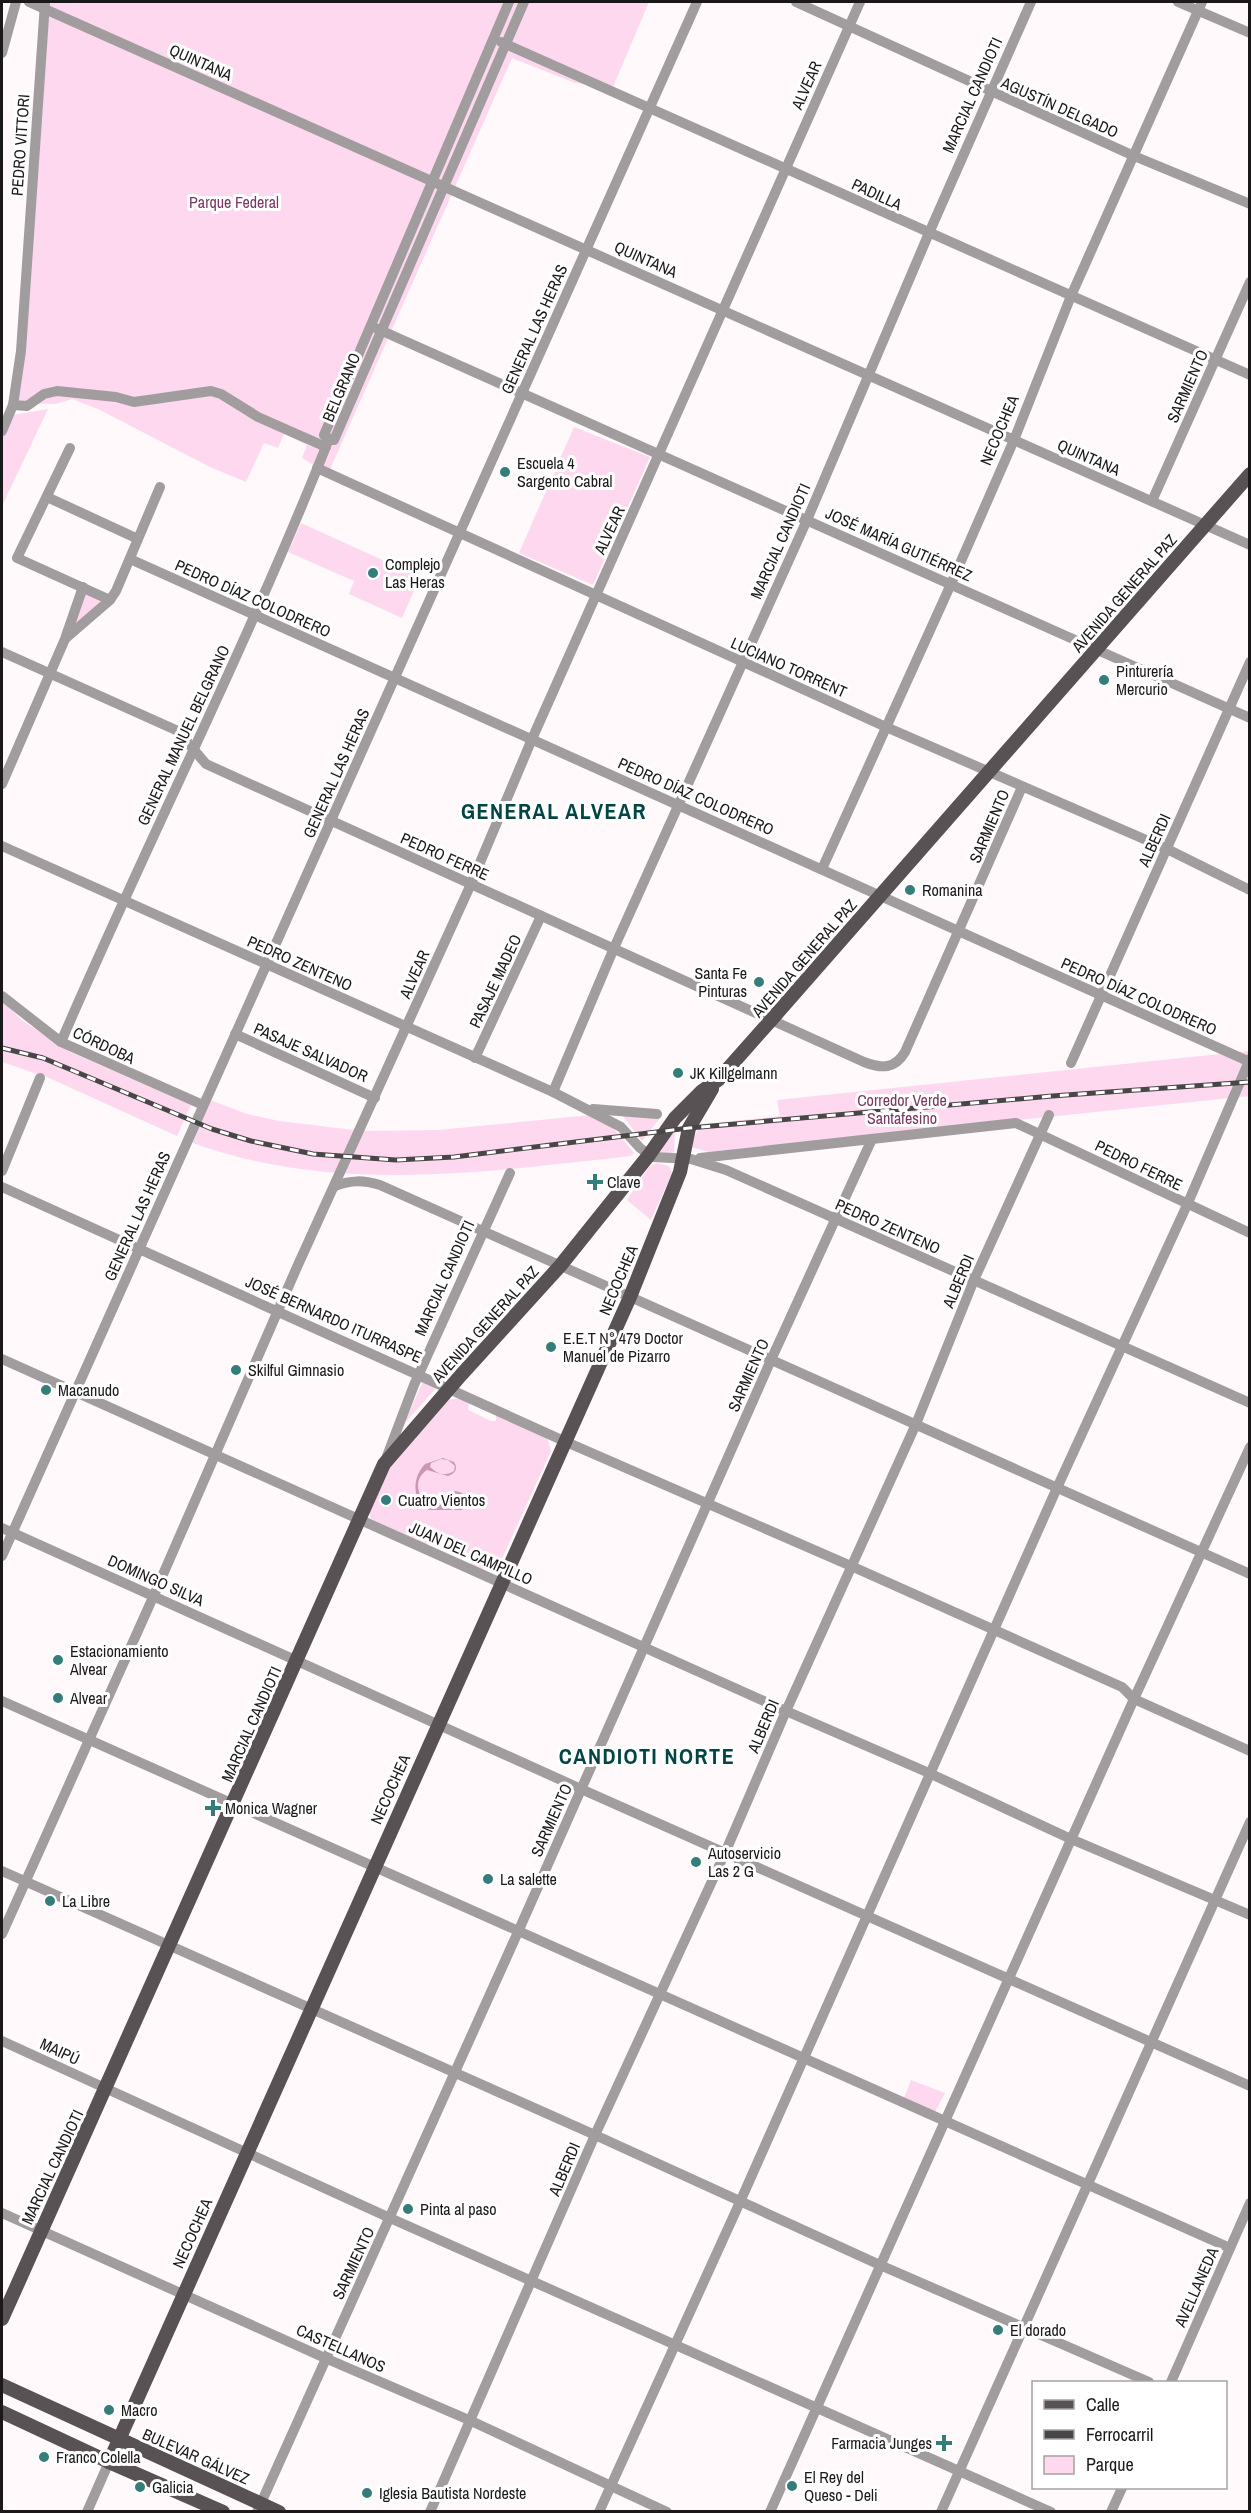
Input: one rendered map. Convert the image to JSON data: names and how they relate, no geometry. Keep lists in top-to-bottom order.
{
  "streets": {
    "main road": [
      "MARCIAL CANDIOTI",
      "NECOCHEA",
      "AVENIDA GENERAL PAZ",
      "BULEVAR GÁLVEZ"
    ],
    "street": [
      "QUINTANA",
      "ALVEAR",
      "AGUSTÍN DELGADO",
      "PEDRO VITTORI",
      "PADILLA",
      "GENERAL LAS HERAS",
      "SARMIENTO",
      "BELGRANO",
      "JOSÉ MARÍA GUTIÉRREZ",
      "PEDRO DÍAZ COLODRERO",
      "LUCIANO TORRENT",
      "GENERAL MANUEL BELGRANO",
      "ALBERDI",
      "PEDRO FERRE",
      "PEDRO ZENTENO",
      "PASAJE MADEO",
      "CÓRDOBA",
      "PASAJE SALVADOR",
      "JOSÉ BERNARDO ITURRASPE",
      "JUAN DEL CAMPILLO",
      "DOMINGO SILVA",
      "MAIPÚ",
      "AVELLANEDA",
      "CASTELLANOS"
    ]
  },
  "crossings": [
    ["QUINTANA", "ALVEAR"],
    ["QUINTANA", "MARCIAL CANDIOTI"],
    ["QUINTANA", "PEDRO VITTORI"],
    ["QUINTANA", "GENERAL LAS HERAS"],
    ["QUINTANA", "SARMIENTO"],
    ["QUINTANA", "BELGRANO"],
    ["QUINTANA", "NECOCHEA"],
    ["QUINTANA", "AVENIDA GENERAL PAZ"],
    ["ALVEAR", "AGUSTÍN DELGADO"],
    ["ALVEAR", "PADILLA"],
    ["ALVEAR", "JOSÉ MARÍA GUTIÉRREZ"],
    ["ALVEAR", "PEDRO DÍAZ COLODRERO"],
    ["ALVEAR", "LUCIANO TORRENT"],
    ["ALVEAR", "PEDRO FERRE"],
    ["ALVEAR", "PEDRO ZENTENO"],
    ["ALVEAR", "PASAJE SALVADOR"],
    ["ALVEAR", "JOSÉ BERNARDO ITURRASPE"],
    ["ALVEAR", "JUAN DEL CAMPILLO"],
    ["ALVEAR", "DOMINGO SILVA"],
    ["MARCIAL CANDIOTI", "AGUSTÍN DELGADO"],
    ["MARCIAL CANDIOTI", "PADILLA"],
    ["MARCIAL CANDIOTI", "JOSÉ MARÍA GUTIÉRREZ"],
    ["MARCIAL CANDIOTI", "AVENIDA GENERAL PAZ"],
    ["MARCIAL CANDIOTI", "PEDRO DÍAZ COLODRERO"],
    ["MARCIAL CANDIOTI", "LUCIANO TORRENT"],
    ["MARCIAL CANDIOTI", "PEDRO FERRE"],
    ["MARCIAL CANDIOTI", "PEDRO ZENTENO"],
    ["MARCIAL CANDIOTI", "JOSÉ BERNARDO ITURRASPE"],
    ["MARCIAL CANDIOTI", "JUAN DEL CAMPILLO"],
    ["MARCIAL CANDIOTI", "DOMINGO SILVA"],
    ["MARCIAL CANDIOTI", "MAIPÚ"],
    ["MARCIAL CANDIOTI", "CASTELLANOS"],
    ["AGUSTÍN DELGADO", "NECOCHEA"],
    ["PADILLA", "GENERAL LAS HERAS"],
    ["PADILLA", "SARMIENTO"],
    ["PADILLA", "BELGRANO"],
    ["PADILLA", "NECOCHEA"],
    ["GENERAL LAS HERAS", "JOSÉ MARÍA GUTIÉRREZ"],
    ["GENERAL LAS HERAS", "PEDRO DÍAZ COLODRERO"],
    ["GENERAL LAS HERAS", "LUCIANO TORRENT"],
    ["GENERAL LAS HERAS", "PEDRO FERRE"],
    ["GENERAL LAS HERAS", "PEDRO ZENTENO"],
    ["GENERAL LAS HERAS", "CÓRDOBA"],
    ["GENERAL LAS HERAS", "PASAJE SALVADOR"],
    ["GENERAL LAS HERAS", "JOSÉ BERNARDO ITURRASPE"],
    ["GENERAL LAS HERAS", "JUAN DEL CAMPILLO"],
    ["GENERAL LAS HERAS", "DOMINGO SILVA"],
    ["SARMIENTO", "PEDRO DÍAZ COLODRERO"],
    ["SARMIENTO", "LUCIANO TORRENT"],
    ["SARMIENTO", "PEDRO FERRE"],
    ["SARMIENTO", "PEDRO ZENTENO"],
    ["SARMIENTO", "JOSÉ BERNARDO ITURRASPE"],
    ["SARMIENTO", "JUAN DEL CAMPILLO"],
    ["SARMIENTO", "DOMINGO SILVA"],
    ["SARMIENTO", "MAIPÚ"],
    ["SARMIENTO", "CASTELLANOS"],
    ["SARMIENTO", "BULEVAR GÁLVEZ"],
    ["BELGRANO", "JOSÉ MARÍA GUTIÉRREZ"],
    ["BELGRANO", "GENERAL MANUEL BELGRANO"],
    ["NECOCHEA", "JOSÉ MARÍA GUTIÉRREZ"],
    ["NECOCHEA", "AVENIDA GENERAL PAZ"],
    ["NECOCHEA", "PEDRO DÍAZ COLODRERO"],
    ["NECOCHEA", "LUCIANO TORRENT"],
    ["NECOCHEA", "PEDRO ZENTENO"],
    ["NECOCHEA", "JOSÉ BERNARDO ITURRASPE"],
    ["NECOCHEA", "JUAN DEL CAMPILLO"],
    ["NECOCHEA", "DOMINGO SILVA"],
    ["NECOCHEA", "MAIPÚ"],
    ["NECOCHEA", "CASTELLANOS"],
    ["NECOCHEA", "BULEVAR GÁLVEZ"],
    ["JOSÉ MARÍA GUTIÉRREZ", "AVENIDA GENERAL PAZ"],
    ["JOSÉ MARÍA GUTIÉRREZ", "ALBERDI"],
    ["AVENIDA GENERAL PAZ", "PEDRO DÍAZ COLODRERO"],
    ["AVENIDA GENERAL PAZ", "LUCIANO TORRENT"],
    ["AVENIDA GENERAL PAZ", "PEDRO FERRE"],
    ["AVENIDA GENERAL PAZ", "PEDRO ZENTENO"],
    ["AVENIDA GENERAL PAZ", "JOSÉ BERNARDO ITURRASPE"],
    ["PEDRO DÍAZ COLODRERO", "GENERAL MANUEL BELGRANO"],
    ["PEDRO DÍAZ COLODRERO", "ALBERDI"],
    ["LUCIANO TORRENT", "GENERAL MANUEL BELGRANO"],
    ["LUCIANO TORRENT", "ALBERDI"],
    ["GENERAL MANUEL BELGRANO", "PEDRO FERRE"],
    ["GENERAL MANUEL BELGRANO", "PEDRO ZENTENO"],
    ["GENERAL MANUEL BELGRANO", "CÓRDOBA"],
    ["ALBERDI", "PEDRO FERRE"],
    ["ALBERDI", "PEDRO ZENTENO"],
    ["ALBERDI", "JOSÉ BERNARDO ITURRASPE"],
    ["ALBERDI", "JUAN DEL CAMPILLO"],
    ["ALBERDI", "DOMINGO SILVA"],
    ["ALBERDI", "MAIPÚ"],
    ["ALBERDI", "CASTELLANOS"],
    ["PEDRO FERRE", "PASAJE MADEO"],
    ["PEDRO ZENTENO", "PASAJE MADEO"]
  ],
  "districts": ["GENERAL ALVEAR", "CANDIOTI NORTE"],
  "parks": ["Parque Federal", "Corredor Verde Santafesino"],
  "places": {
    "other": [
      "Escuela 4 Sargento Cabral",
      "Complejo Las Heras",
      "Pinturería Mercurio",
      "Romanina",
      "Santa Fe Pinturas",
      "JK Killgelmann",
      "E.E.T N° 479 Doctor Manuel de Pizarro",
      "Skilful Gimnasio",
      "Macanudo",
      "Cuatro Vientos",
      "Estacionamiento Alvear",
      "Alvear",
      "Autoservicio Las 2 G",
      "La salette",
      "La Libre",
      "Pinta al paso",
      "El dorado",
      "Macro",
      "Franco Colella",
      "El Rey del Queso - Deli",
      "Galicia",
      "Iglesia Bautista Nordeste"
    ],
    "health": ["Clave", "Monica Wagner", "Farmacia Junges"]
  },
  "legend": ["Calle", "Ferrocarril", "Parque"]
}
